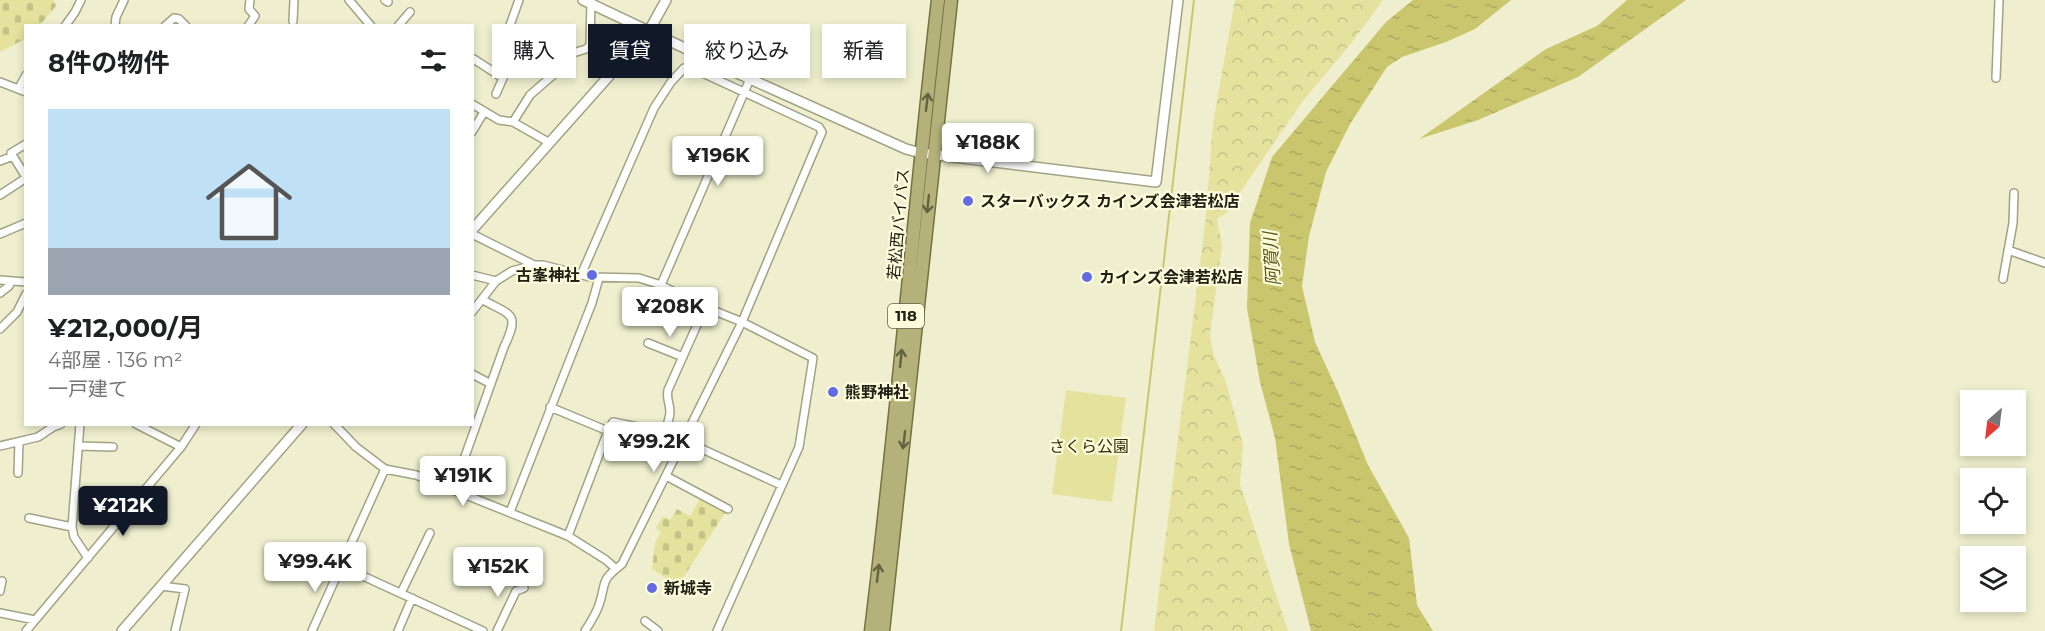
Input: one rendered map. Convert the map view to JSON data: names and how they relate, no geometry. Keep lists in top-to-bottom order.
{
  "streets": {
    "highway": ["若松西バイパス", "118"]
  },
  "water": ["阿賀川"],
  "parks": ["さくら公園"],
  "places": [
    "スターバックス カインズ会津若松店",
    "古峯神社",
    "カインズ会津若松店",
    "熊野神社",
    "新城寺"
  ],
  "north": "bottom left",
  "page": {
    "chip": [
      "購入",
      "賃貸",
      "絞り込み",
      "新着"
    ],
    "heading": "8件の物件",
    "list": [
      {
        "name": "¥212,000/月",
        "note": "4部屋 · 136 m² · 一戸建て"
      }
    ],
    "price": [
      "¥188K",
      "¥196K",
      "¥208K",
      "¥99.2K",
      "¥191K",
      "¥212K",
      "¥99.4K",
      "¥152K"
    ]
  }
}
